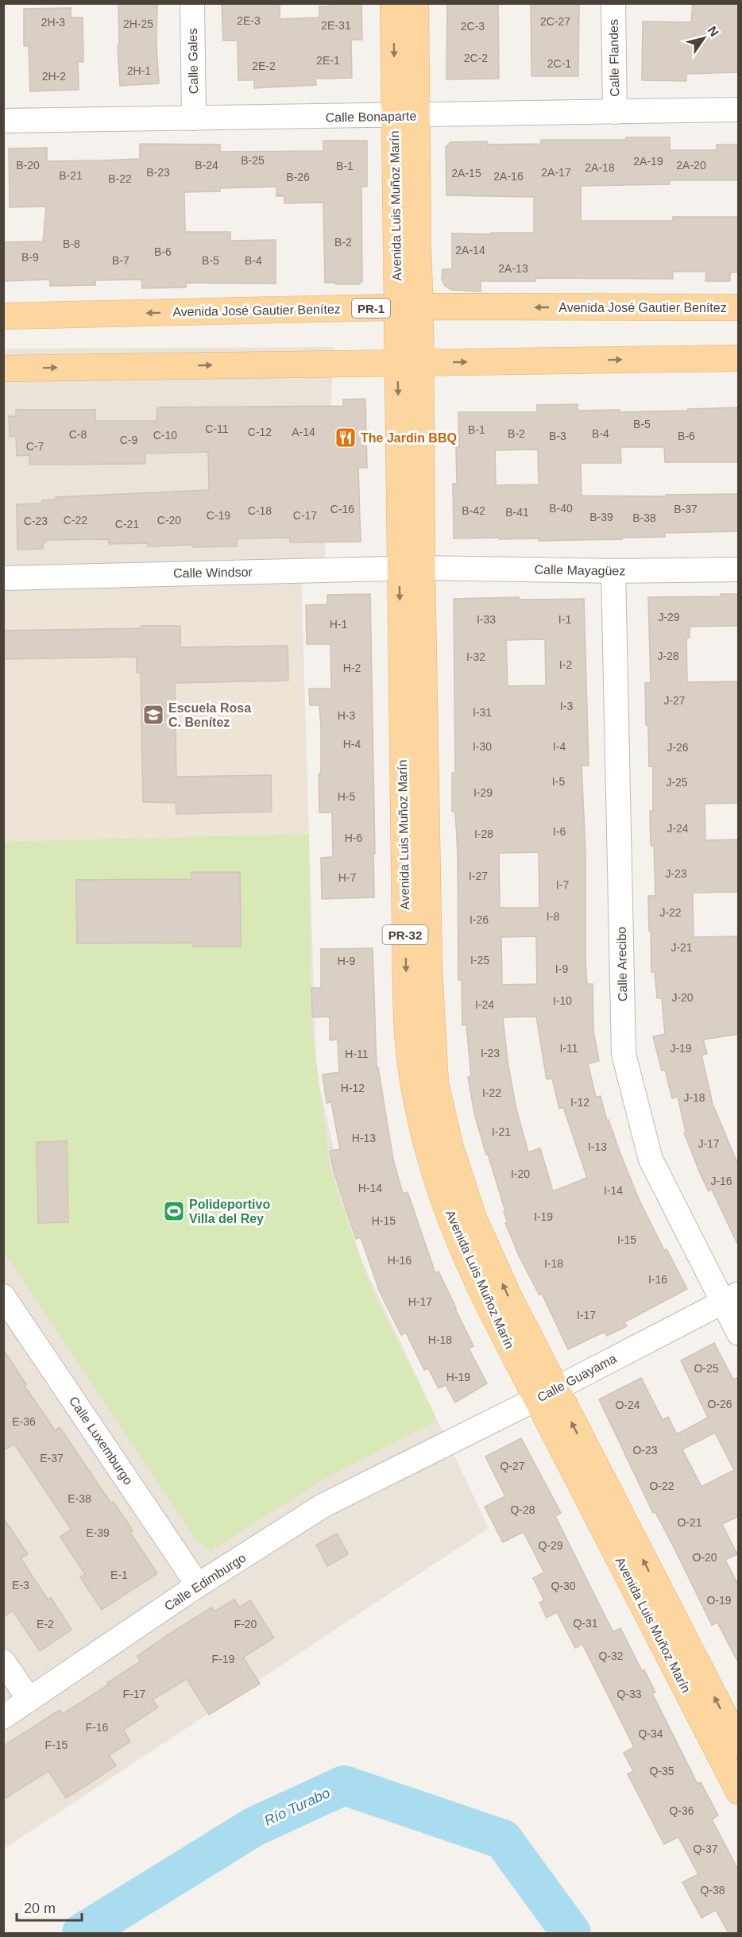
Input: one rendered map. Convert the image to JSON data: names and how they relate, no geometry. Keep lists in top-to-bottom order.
{
  "streets": {
    "main road": [
      "Avenida Luis Muñoz Marín",
      "Avenida José Gautier Benítez",
      "PR-1",
      "PR-32"
    ],
    "street": [
      "Calle Flandes",
      "Calle Gales",
      "Calle Bonaparte",
      "Calle Mayagüez",
      "Calle Windsor",
      "Calle Arecibo",
      "Calle Guayama",
      "Calle Luxemburgo",
      "Calle Edimburgo"
    ]
  },
  "crossings": [
    ["Calle Flandes", "Calle Bonaparte"],
    ["Calle Gales", "Calle Bonaparte"],
    ["Calle Bonaparte", "Avenida Luis Muñoz Marín"],
    ["Avenida Luis Muñoz Marín", "Avenida José Gautier Benítez"],
    ["Avenida Luis Muñoz Marín", "Calle Mayagüez"],
    ["Avenida Luis Muñoz Marín", "Calle Windsor"],
    ["Avenida Luis Muñoz Marín", "Calle Guayama"],
    ["Calle Mayagüez", "Calle Windsor"],
    ["Calle Mayagüez", "Calle Arecibo"],
    ["Calle Arecibo", "Calle Guayama"],
    ["Calle Guayama", "Calle Edimburgo"],
    ["Calle Luxemburgo", "Calle Edimburgo"]
  ],
  "water": ["Río Turabo"],
  "places": {
    "restaurant": ["The Jardin BBQ"],
    "school or university": ["Escuela Rosa C. Benítez"],
    "sports": ["Polideportivo Villa del Rey"]
  },
  "house_numbers": [
    "2E-3",
    "2C-27",
    "2H-3",
    "2H-25",
    "2E-31",
    "2C-3",
    "2C-2",
    "2E-1",
    "2C-1",
    "2E-2",
    "2H-1",
    "2H-2",
    "B-25",
    "2A-19",
    "B-20",
    "B-24",
    "2A-20",
    "B-1",
    "2A-18",
    "B-23",
    "2A-17",
    "2A-15",
    "B-21",
    "2A-16",
    "B-26",
    "B-22",
    "B-2",
    "B-8",
    "2A-14",
    "B-6",
    "B-9",
    "B-7",
    "B-5",
    "B-4",
    "2A-13",
    "B-5",
    "C-11",
    "B-1",
    "C-12",
    "A-14",
    "B-2",
    "B-4",
    "C-8",
    "C-10",
    "B-3",
    "B-6",
    "C-9",
    "C-7",
    "B-40",
    "C-16",
    "B-37",
    "C-18",
    "B-42",
    "B-41",
    "C-19",
    "C-17",
    "B-39",
    "B-38",
    "C-22",
    "C-20",
    "C-23",
    "C-21",
    "J-29",
    "I-33",
    "I-1",
    "H-1",
    "J-28",
    "I-32",
    "I-2",
    "H-2",
    "J-27",
    "I-3",
    "I-31",
    "H-3",
    "H-4",
    "I-30",
    "I-4",
    "J-26",
    "I-5",
    "J-25",
    "I-29",
    "H-5",
    "J-24",
    "I-6",
    "I-28",
    "H-6",
    "J-23",
    "I-27",
    "H-7",
    "I-7",
    "J-22",
    "I-8",
    "I-26",
    "J-21",
    "I-25",
    "H-9",
    "I-9",
    "J-20",
    "I-10",
    "I-24",
    "I-11",
    "J-19",
    "I-23",
    "H-11",
    "H-12",
    "I-22",
    "J-18",
    "I-12",
    "I-21",
    "H-13",
    "J-17",
    "I-13",
    "I-20",
    "J-16",
    "H-14",
    "I-14",
    "I-19",
    "H-15",
    "I-15",
    "H-16",
    "I-18",
    "I-16",
    "H-17",
    "I-17",
    "H-18",
    "O-25",
    "H-19",
    "O-26",
    "O-24",
    "E-36",
    "O-23",
    "E-37",
    "Q-27",
    "O-22",
    "E-38",
    "Q-28",
    "O-21",
    "E-39",
    "Q-29",
    "O-20",
    "E-1",
    "E-3",
    "Q-30",
    "O-19",
    "Q-31",
    "E-2",
    "F-20",
    "Q-32",
    "F-19",
    "F-17",
    "Q-33",
    "F-16",
    "Q-34",
    "F-15",
    "Q-35",
    "Q-36",
    "Q-37",
    "Q-38"
  ],
  "scale_bar": "20 m",
  "north": "top right"
}
